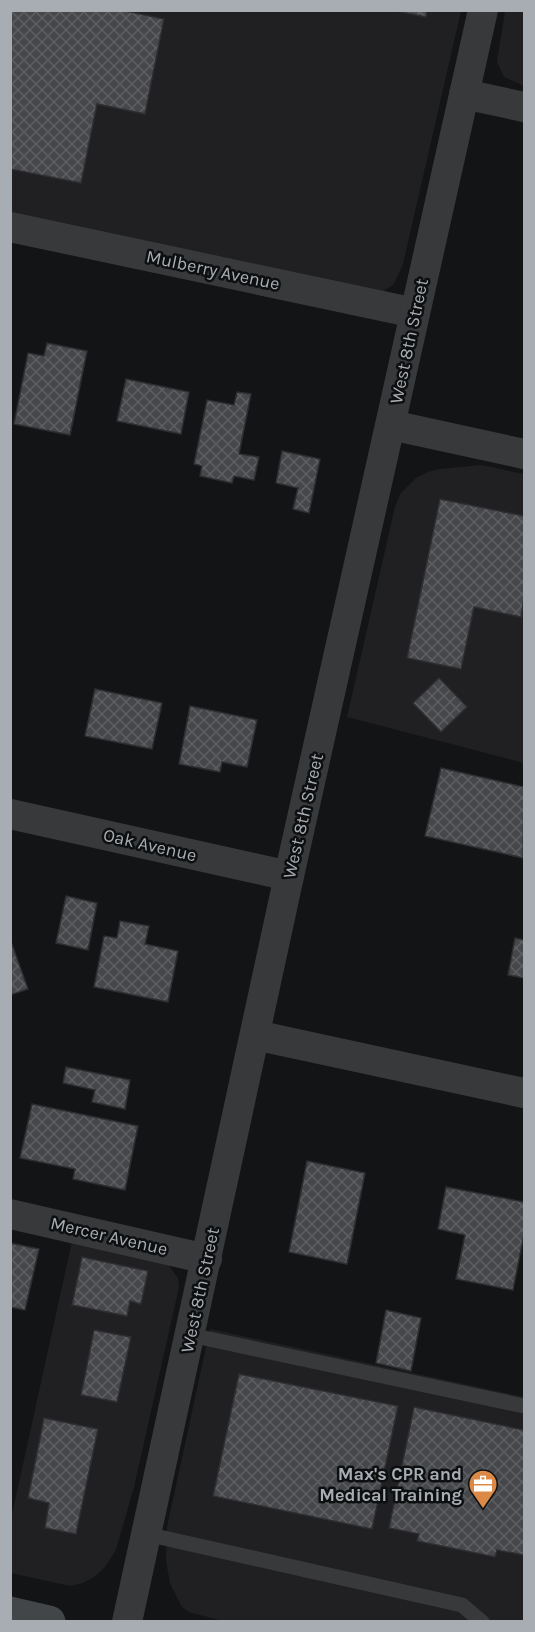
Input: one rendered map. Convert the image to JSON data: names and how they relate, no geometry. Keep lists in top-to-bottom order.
{
  "streets": {
    "street": [
      "Mulberry Avenue",
      "West 8th Street",
      "Oak Avenue",
      "Mercer Avenue"
    ]
  },
  "crossings": [
    ["Mulberry Avenue", "West 8th Street"],
    ["West 8th Street", "Oak Avenue"],
    ["West 8th Street", "Mercer Avenue"]
  ],
  "places": {
    "office": ["Max's CPR and Medical Training"]
  }
}
